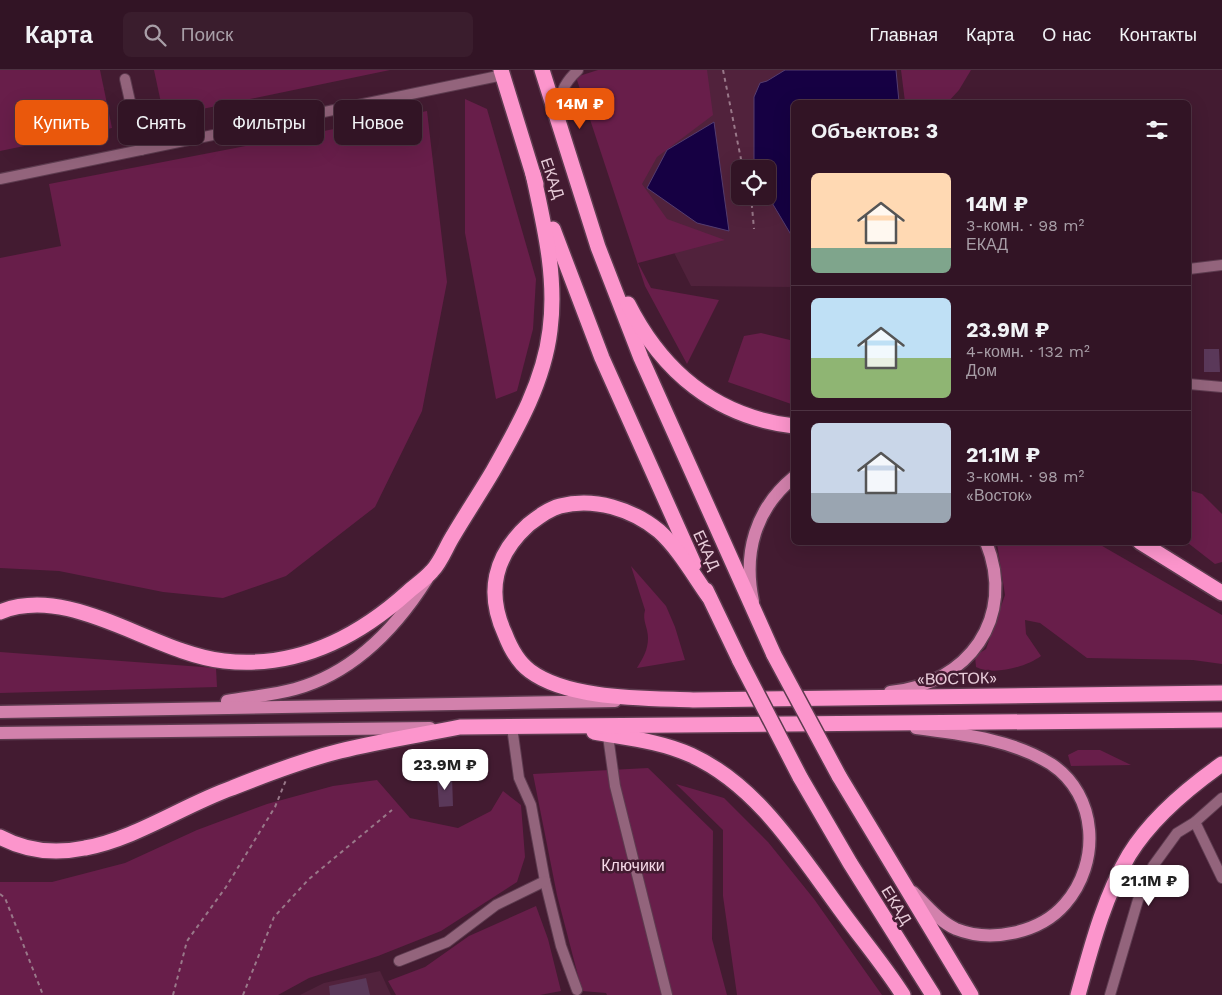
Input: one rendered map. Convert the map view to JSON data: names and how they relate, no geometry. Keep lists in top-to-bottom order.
{
  "streets": {
    "highway": ["ЕКАД", "«ВОСТОК»"]
  },
  "crossings": [
    ["ЕКАД", "«ВОСТОК»"]
  ],
  "parks": ["Ключики"],
  "page": {
    "header": "Карта",
    "search": "Поиск",
    "nav": [
      "Главная",
      "Карта",
      "О нас",
      "Контакты"
    ],
    "price": ["14M ₽", "23.9M ₽", "21.1M ₽"],
    "chip": [
      "Купить",
      "Снять",
      "Фильтры",
      "Новое"
    ],
    "heading": "Объектов: 3",
    "list": [
      {
        "name": "14M ₽",
        "note": "3-комн. · 98 m² · ЕКАД"
      },
      {
        "name": "23.9M ₽",
        "note": "4-комн. · 132 m² · Дом"
      },
      {
        "name": "21.1M ₽",
        "note": "3-комн. · 98 m² · «Восток»"
      }
    ]
  }
}
